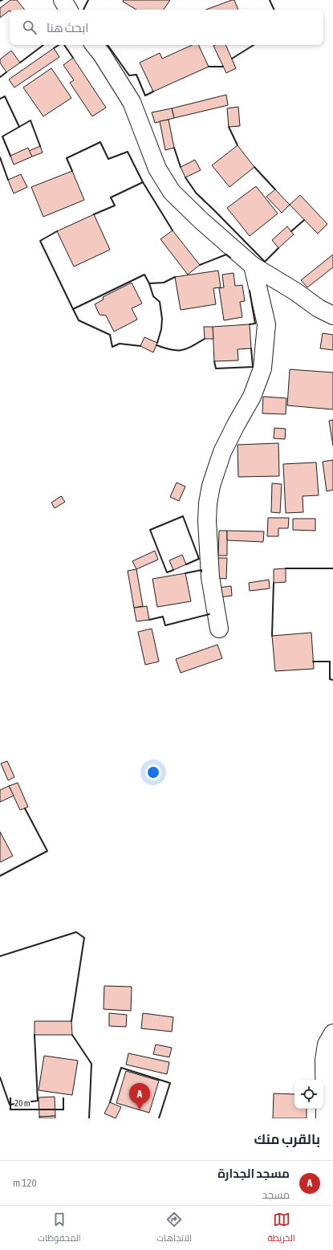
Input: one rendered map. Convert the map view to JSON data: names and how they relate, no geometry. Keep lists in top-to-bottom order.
{
  "scale_bar": "20 m",
  "page": {
    "search": "ابحث هنا",
    "pins": "A",
    "scale": "20 m",
    "heading": "بالقرب منك",
    "list": [
      {
        "mark": "A",
        "name": "مسجد الجدارة",
        "note": "مسجد",
        "value": "120 m"
      }
    ],
    "nav": ["الخريطة", "الاتجاهات", "المحفوظات"]
  }
}
